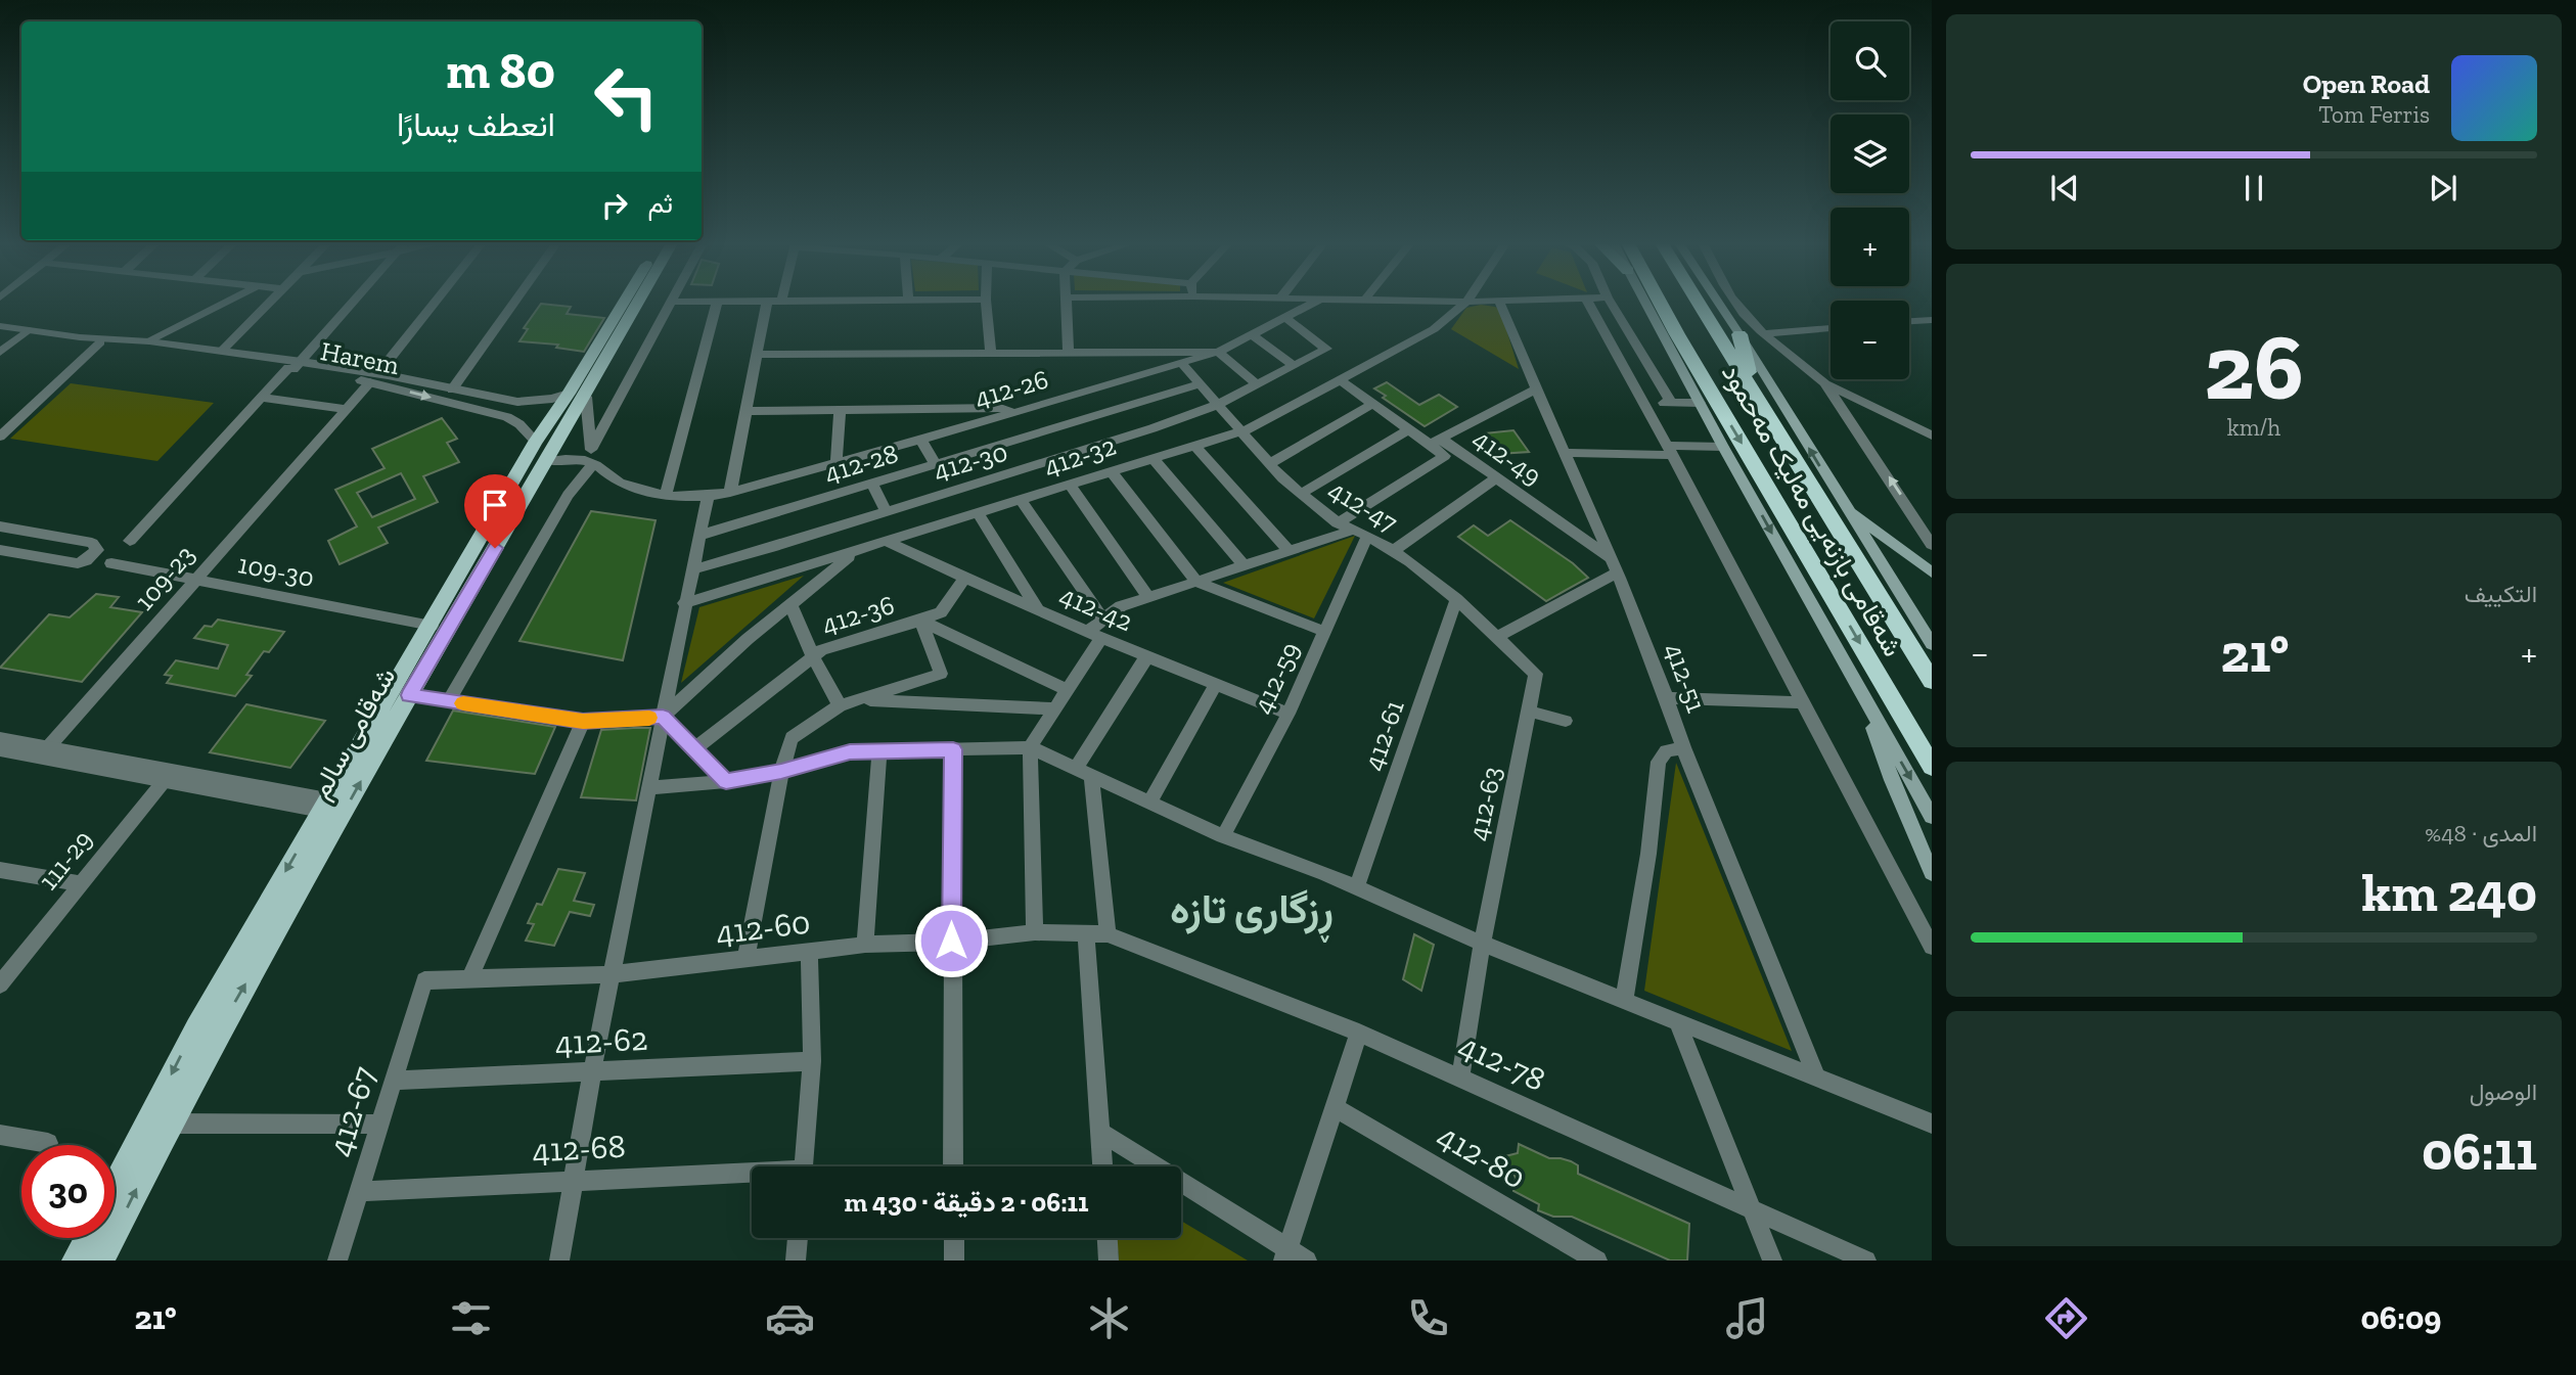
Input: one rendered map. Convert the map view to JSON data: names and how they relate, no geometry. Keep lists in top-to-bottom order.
{
  "streets": {
    "highway": ["شەقامی بازنەیی مەلیک مەحمود"],
    "main road": ["شەقامی سالم"],
    "street": [
      "Harem",
      "412-26",
      "412-32",
      "412-49",
      "412-30",
      "412-28",
      "412-47",
      "109-30",
      "109-23",
      "412-42",
      "412-36",
      "412-59",
      "412-51",
      "412-61",
      "412-63",
      "111-29",
      "412-60",
      "412-62",
      "412-78",
      "412-67",
      "412-68",
      "412-80"
    ]
  },
  "crossings": [
    ["Harem", "109-23"],
    ["Harem", "شەقامی سالم"],
    ["412-26", "412-30"],
    ["412-26", "412-47"],
    ["412-32", "412-49"],
    ["412-32", "412-30"],
    ["412-32", "412-47"],
    ["412-32", "412-42"],
    ["412-49", "412-51"],
    ["412-30", "412-47"],
    ["412-28", "412-47"],
    ["412-47", "412-59"],
    ["412-47", "412-61"],
    ["412-47", "412-63"],
    ["109-30", "109-23"],
    ["109-30", "شەقامی سالم"],
    ["412-42", "412-36"],
    ["412-42", "412-59"],
    ["412-63", "412-78"],
    ["412-60", "412-78"],
    ["412-60", "412-67"],
    ["412-62", "412-67"],
    ["412-67", "412-68"]
  ],
  "districts": ["ڕزگاری تازە"],
  "page": {
    "map_buttons": ["+", "−"],
    "turn": ["80 m", "انعطف يسارًا"],
    "song": ["Open Road", "Tom Ferris"],
    "then": "ثم",
    "tile": [
      ["26", "km/h"],
      "التكييف",
      ["المدى · 48%", "240 km"],
      ["الوصول", "06:11"]
    ],
    "heat": ["−", "21°", "+"],
    "limit": "30",
    "trip": "06:11 · 2 دقيقة · 430 m",
    "tabs": ["06:09", "21°"]
  }
}
